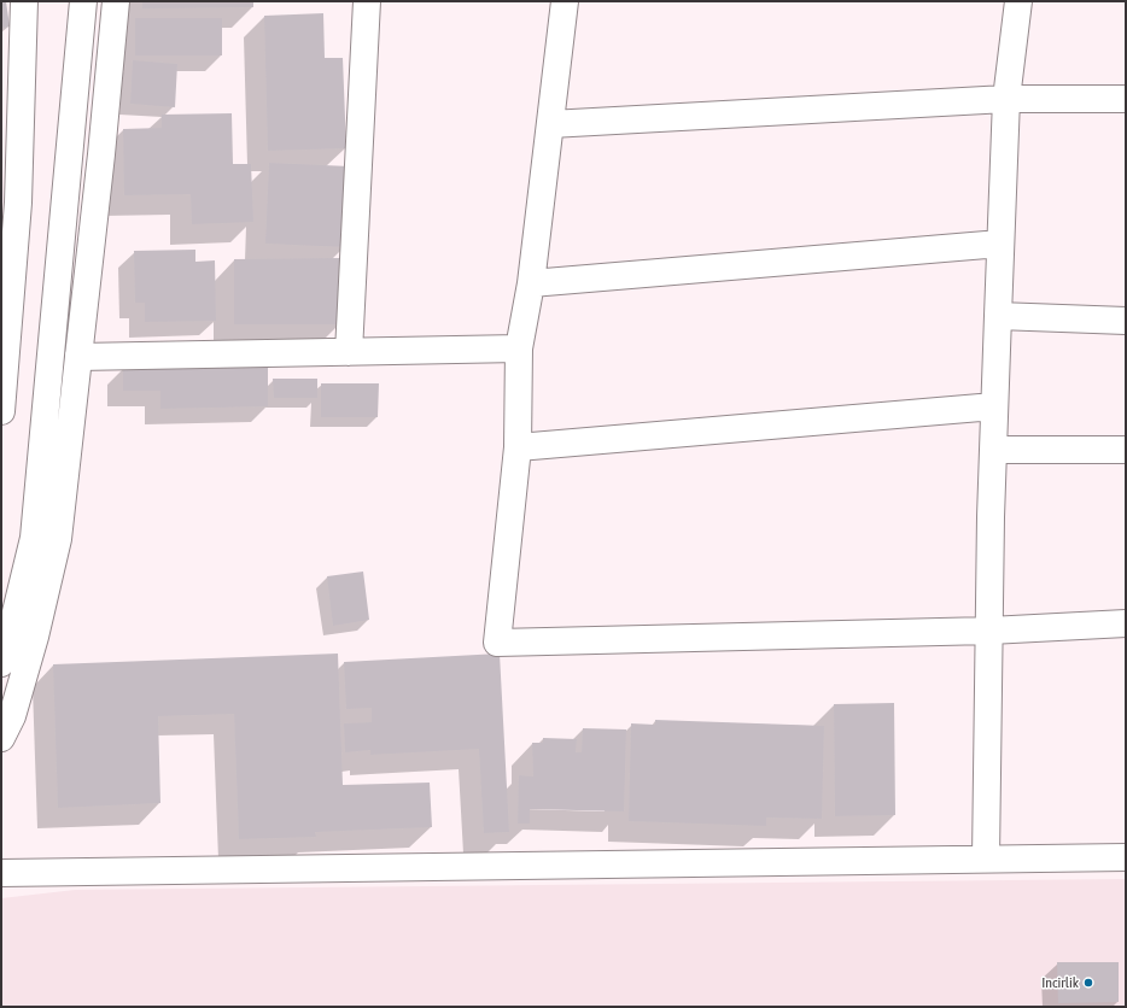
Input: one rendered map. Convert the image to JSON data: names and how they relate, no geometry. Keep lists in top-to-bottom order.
{
  "places": ["Incirlik"]
}
